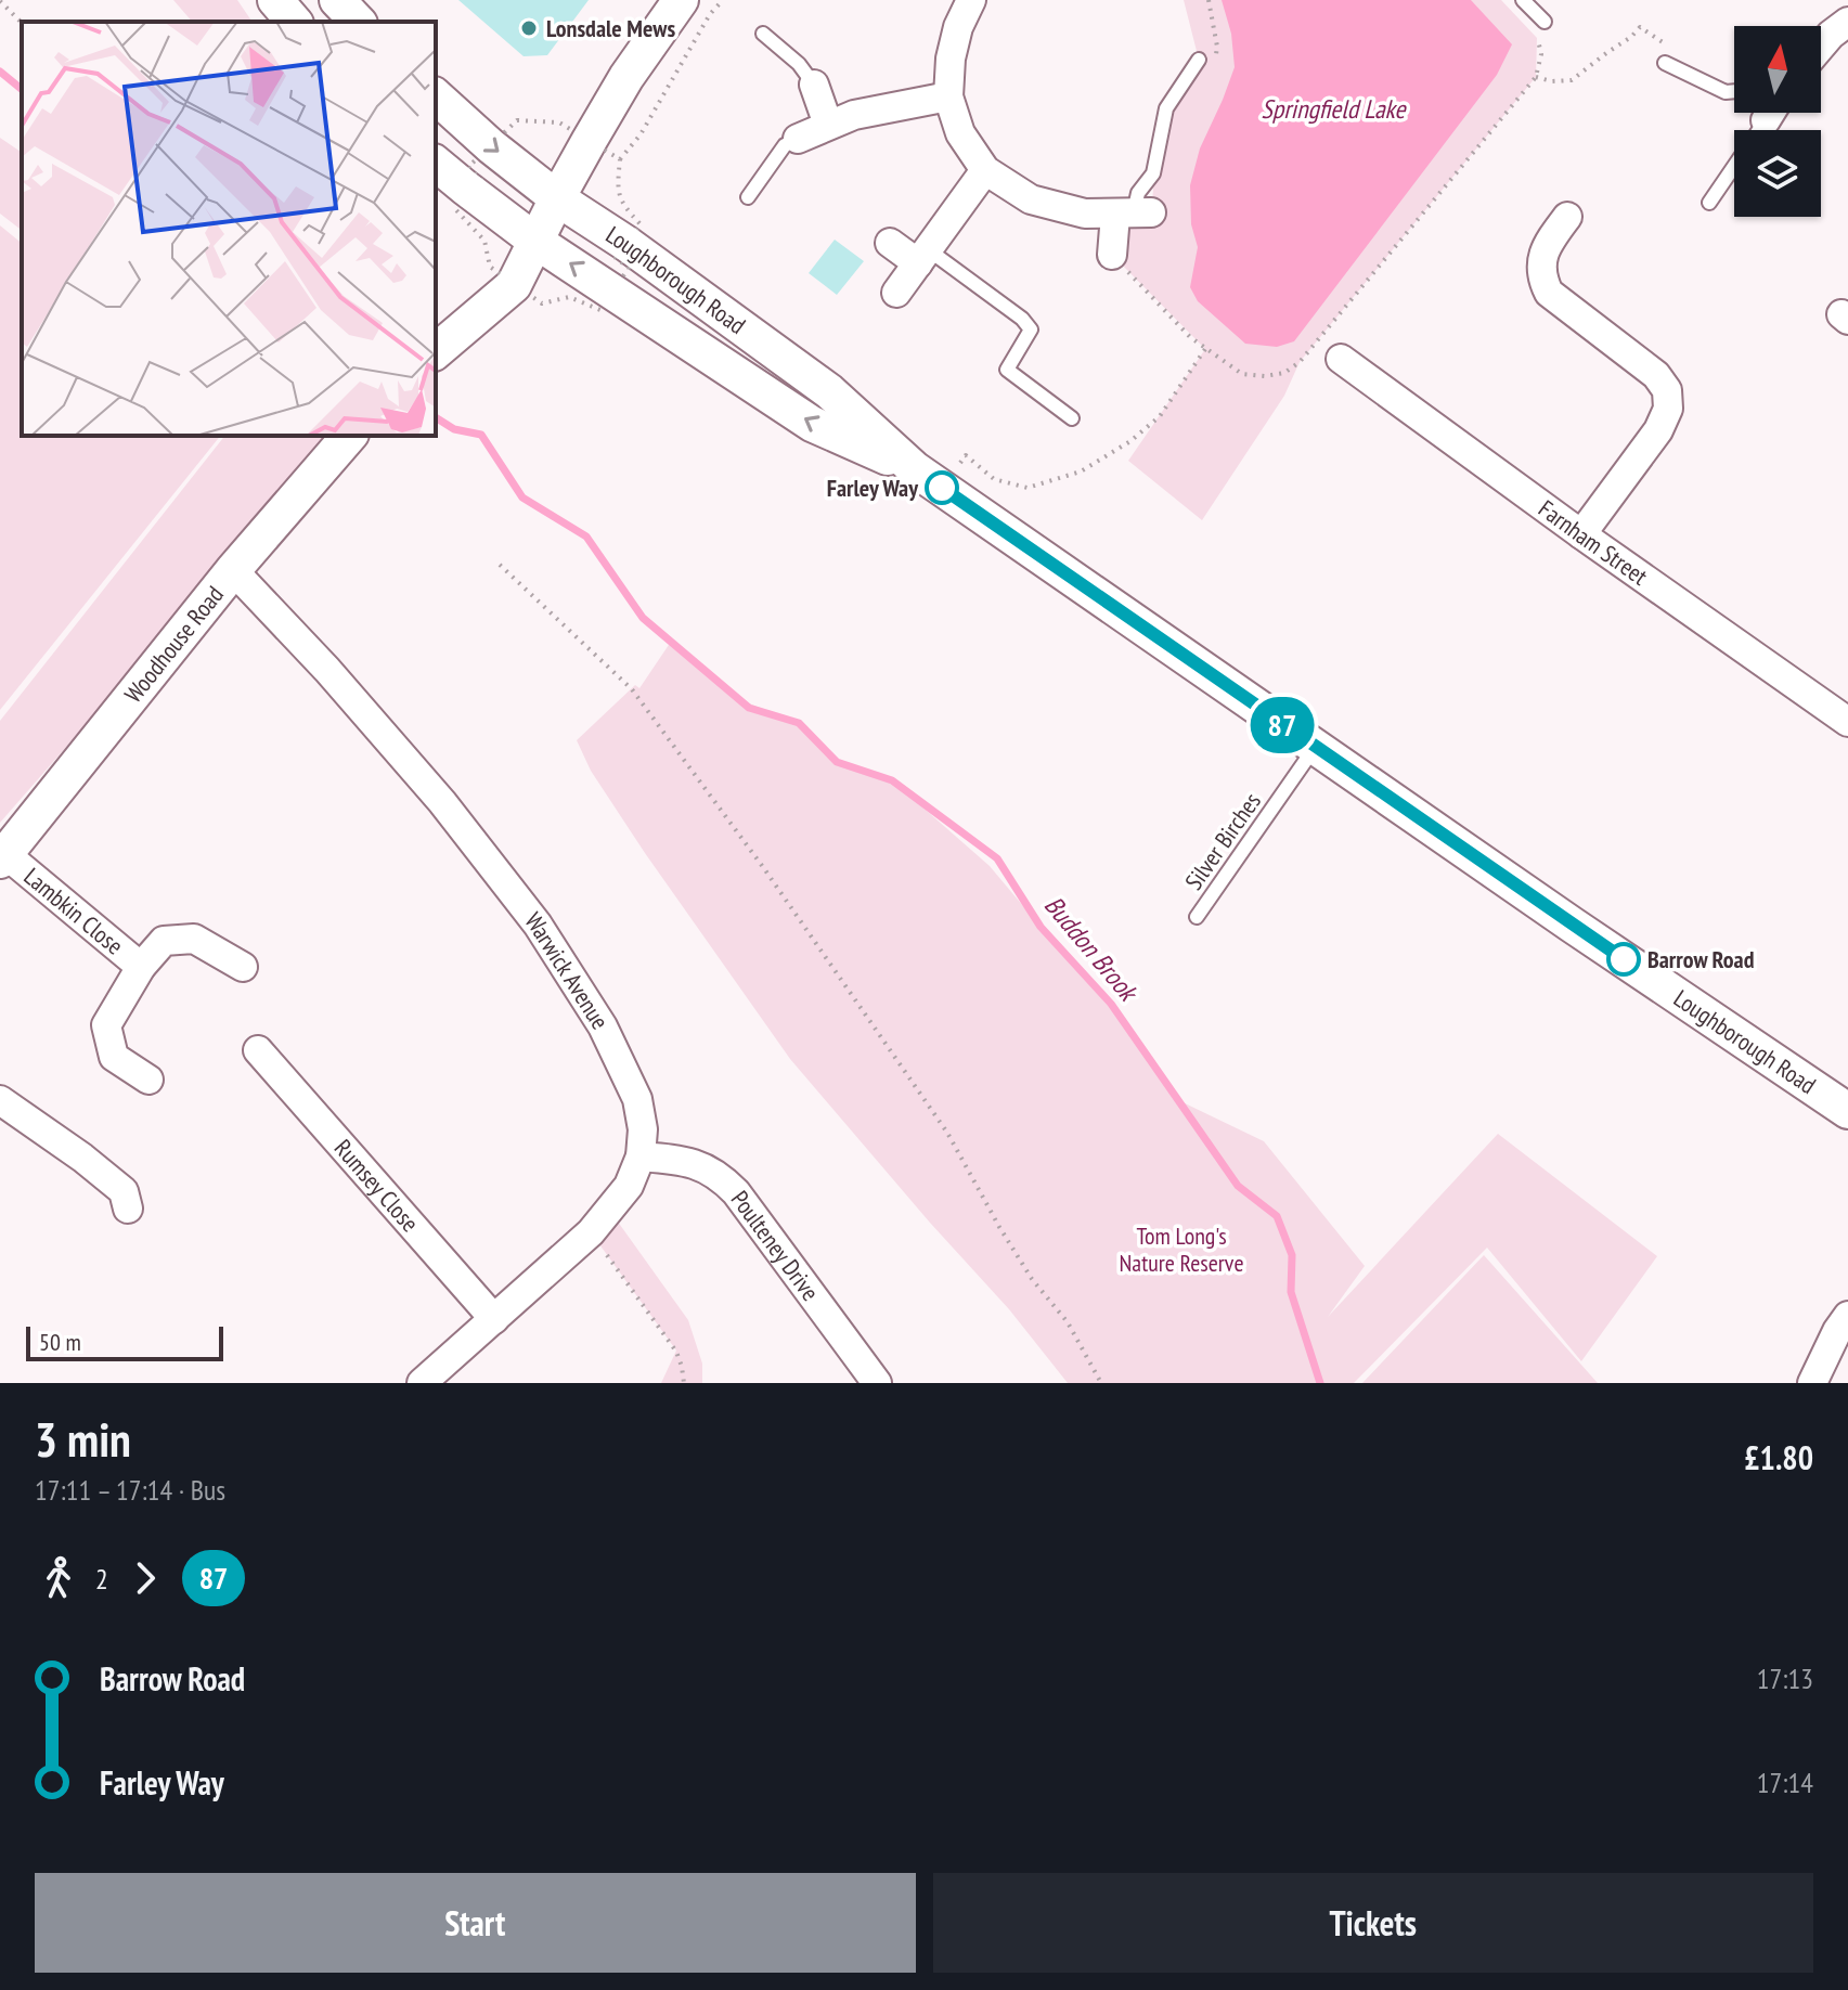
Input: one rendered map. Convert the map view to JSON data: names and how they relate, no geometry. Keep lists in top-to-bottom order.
{
  "streets": {
    "street": [
      "Loughborough Road",
      "Farnham Street",
      "Woodhouse Road",
      "Lambkin Close",
      "Warwick Avenue",
      "Rumsey Close",
      "Poulteney Drive"
    ],
    "lane": ["Silver Birches"]
  },
  "crossings": [
    ["Loughborough Road", "Silver Birches"],
    ["Woodhouse Road", "Lambkin Close"],
    ["Woodhouse Road", "Warwick Avenue"],
    ["Warwick Avenue", "Rumsey Close"],
    ["Warwick Avenue", "Poulteney Drive"]
  ],
  "water": ["Springfield Lake", "Buddon Brook"],
  "parks": ["Tom Long's Nature Reserve"],
  "places": ["Lonsdale Mews", "Farley Way", "Barrow Road"],
  "lines": ["bus line 87"],
  "scale_bar": "50 m",
  "north": "top",
  "page": {
    "on_map": "87",
    "scale": "50 m",
    "heading": ["3 min", "17:11 – 17:14 · Bus", "£1.80"],
    "legs": ["2", "87"],
    "list": [
      {
        "name": "Barrow Road",
        "value": "17:13"
      },
      {
        "name": "Farley Way",
        "value": "17:14"
      }
    ],
    "buttons": ["Start", "Tickets"]
  }
}
